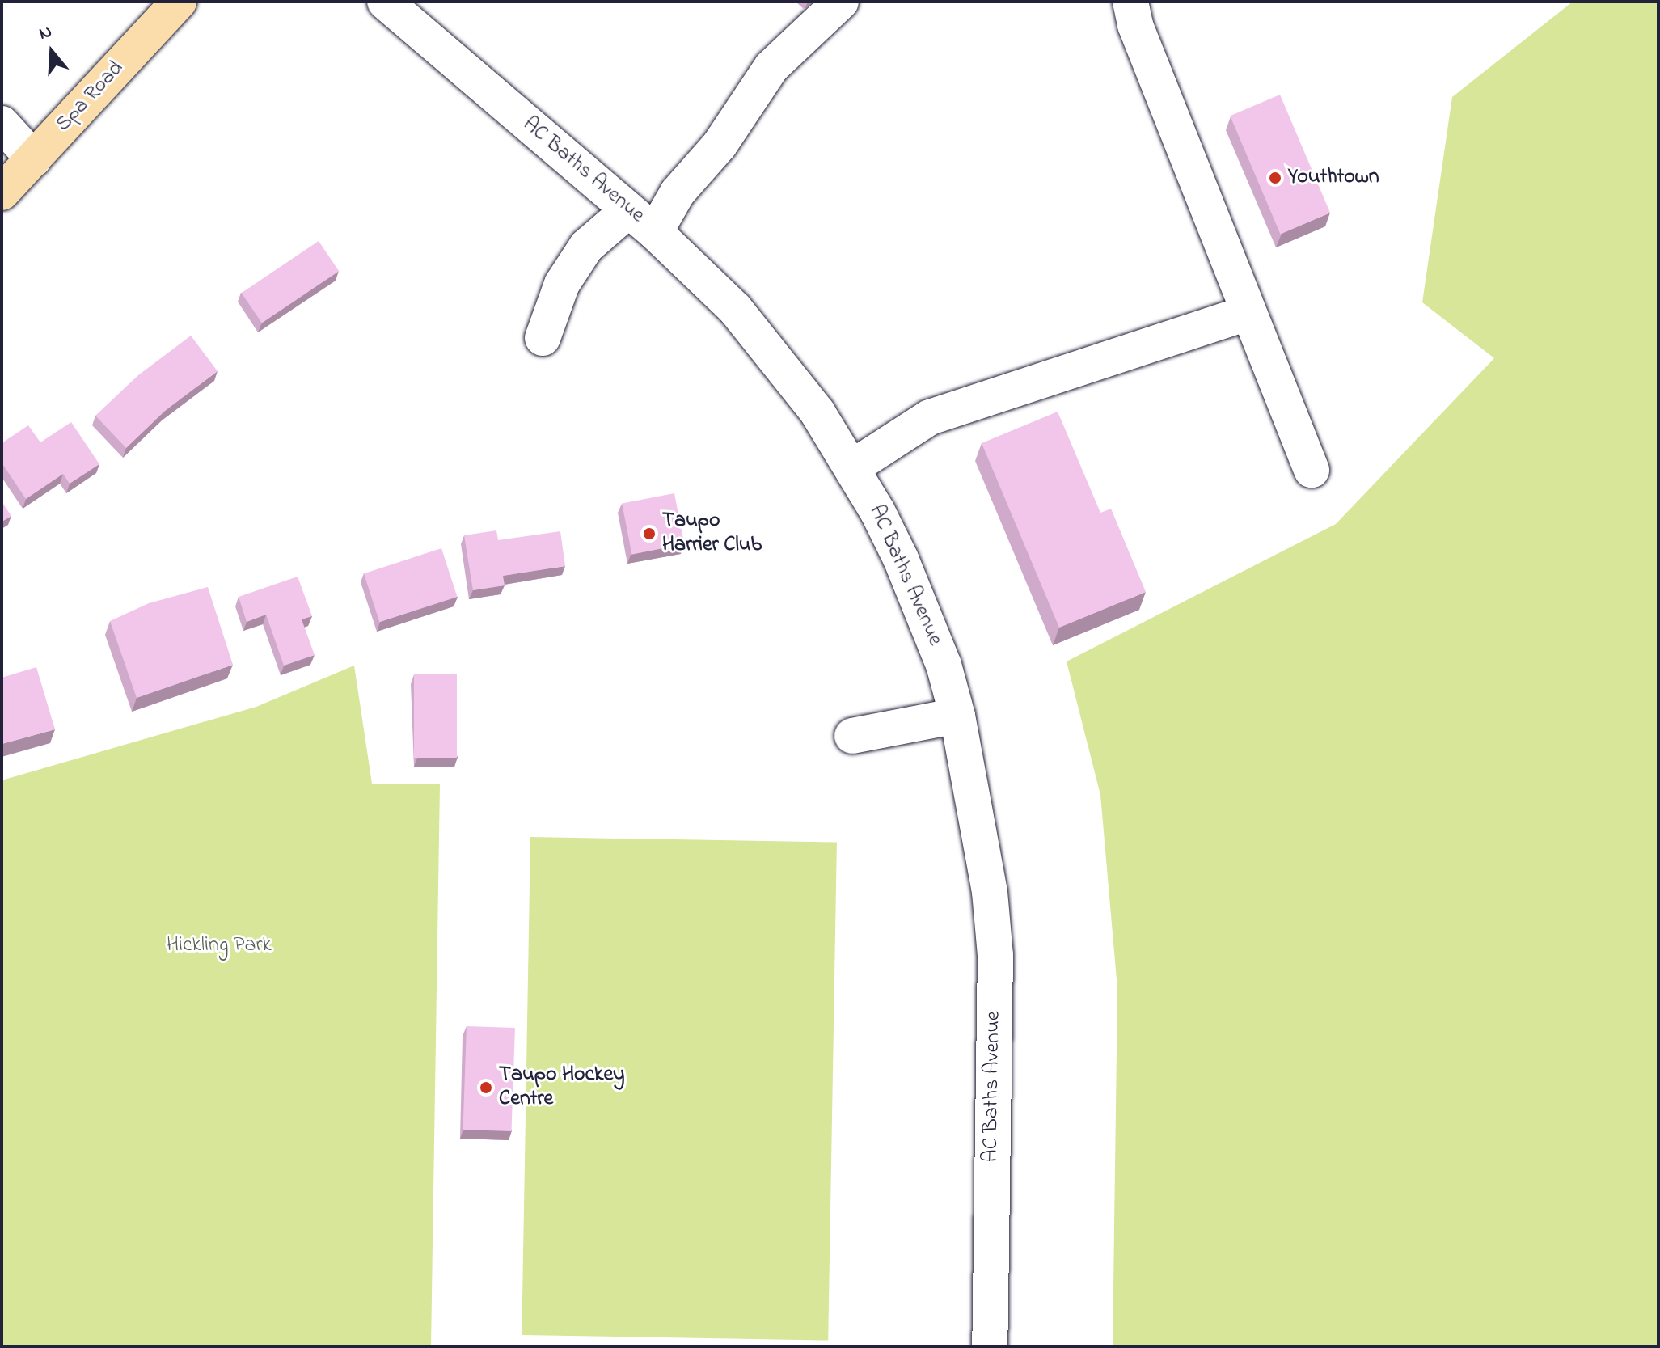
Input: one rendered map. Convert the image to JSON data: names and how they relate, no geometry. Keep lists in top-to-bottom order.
{
  "streets": {
    "main road": ["Spa Road"],
    "street": ["AC Baths Avenue"]
  },
  "parks": ["Hickling Park"],
  "places": ["Youthtown", "Taupo Harrier Club", "Taupo Hockey Centre"],
  "north": "top"
}
